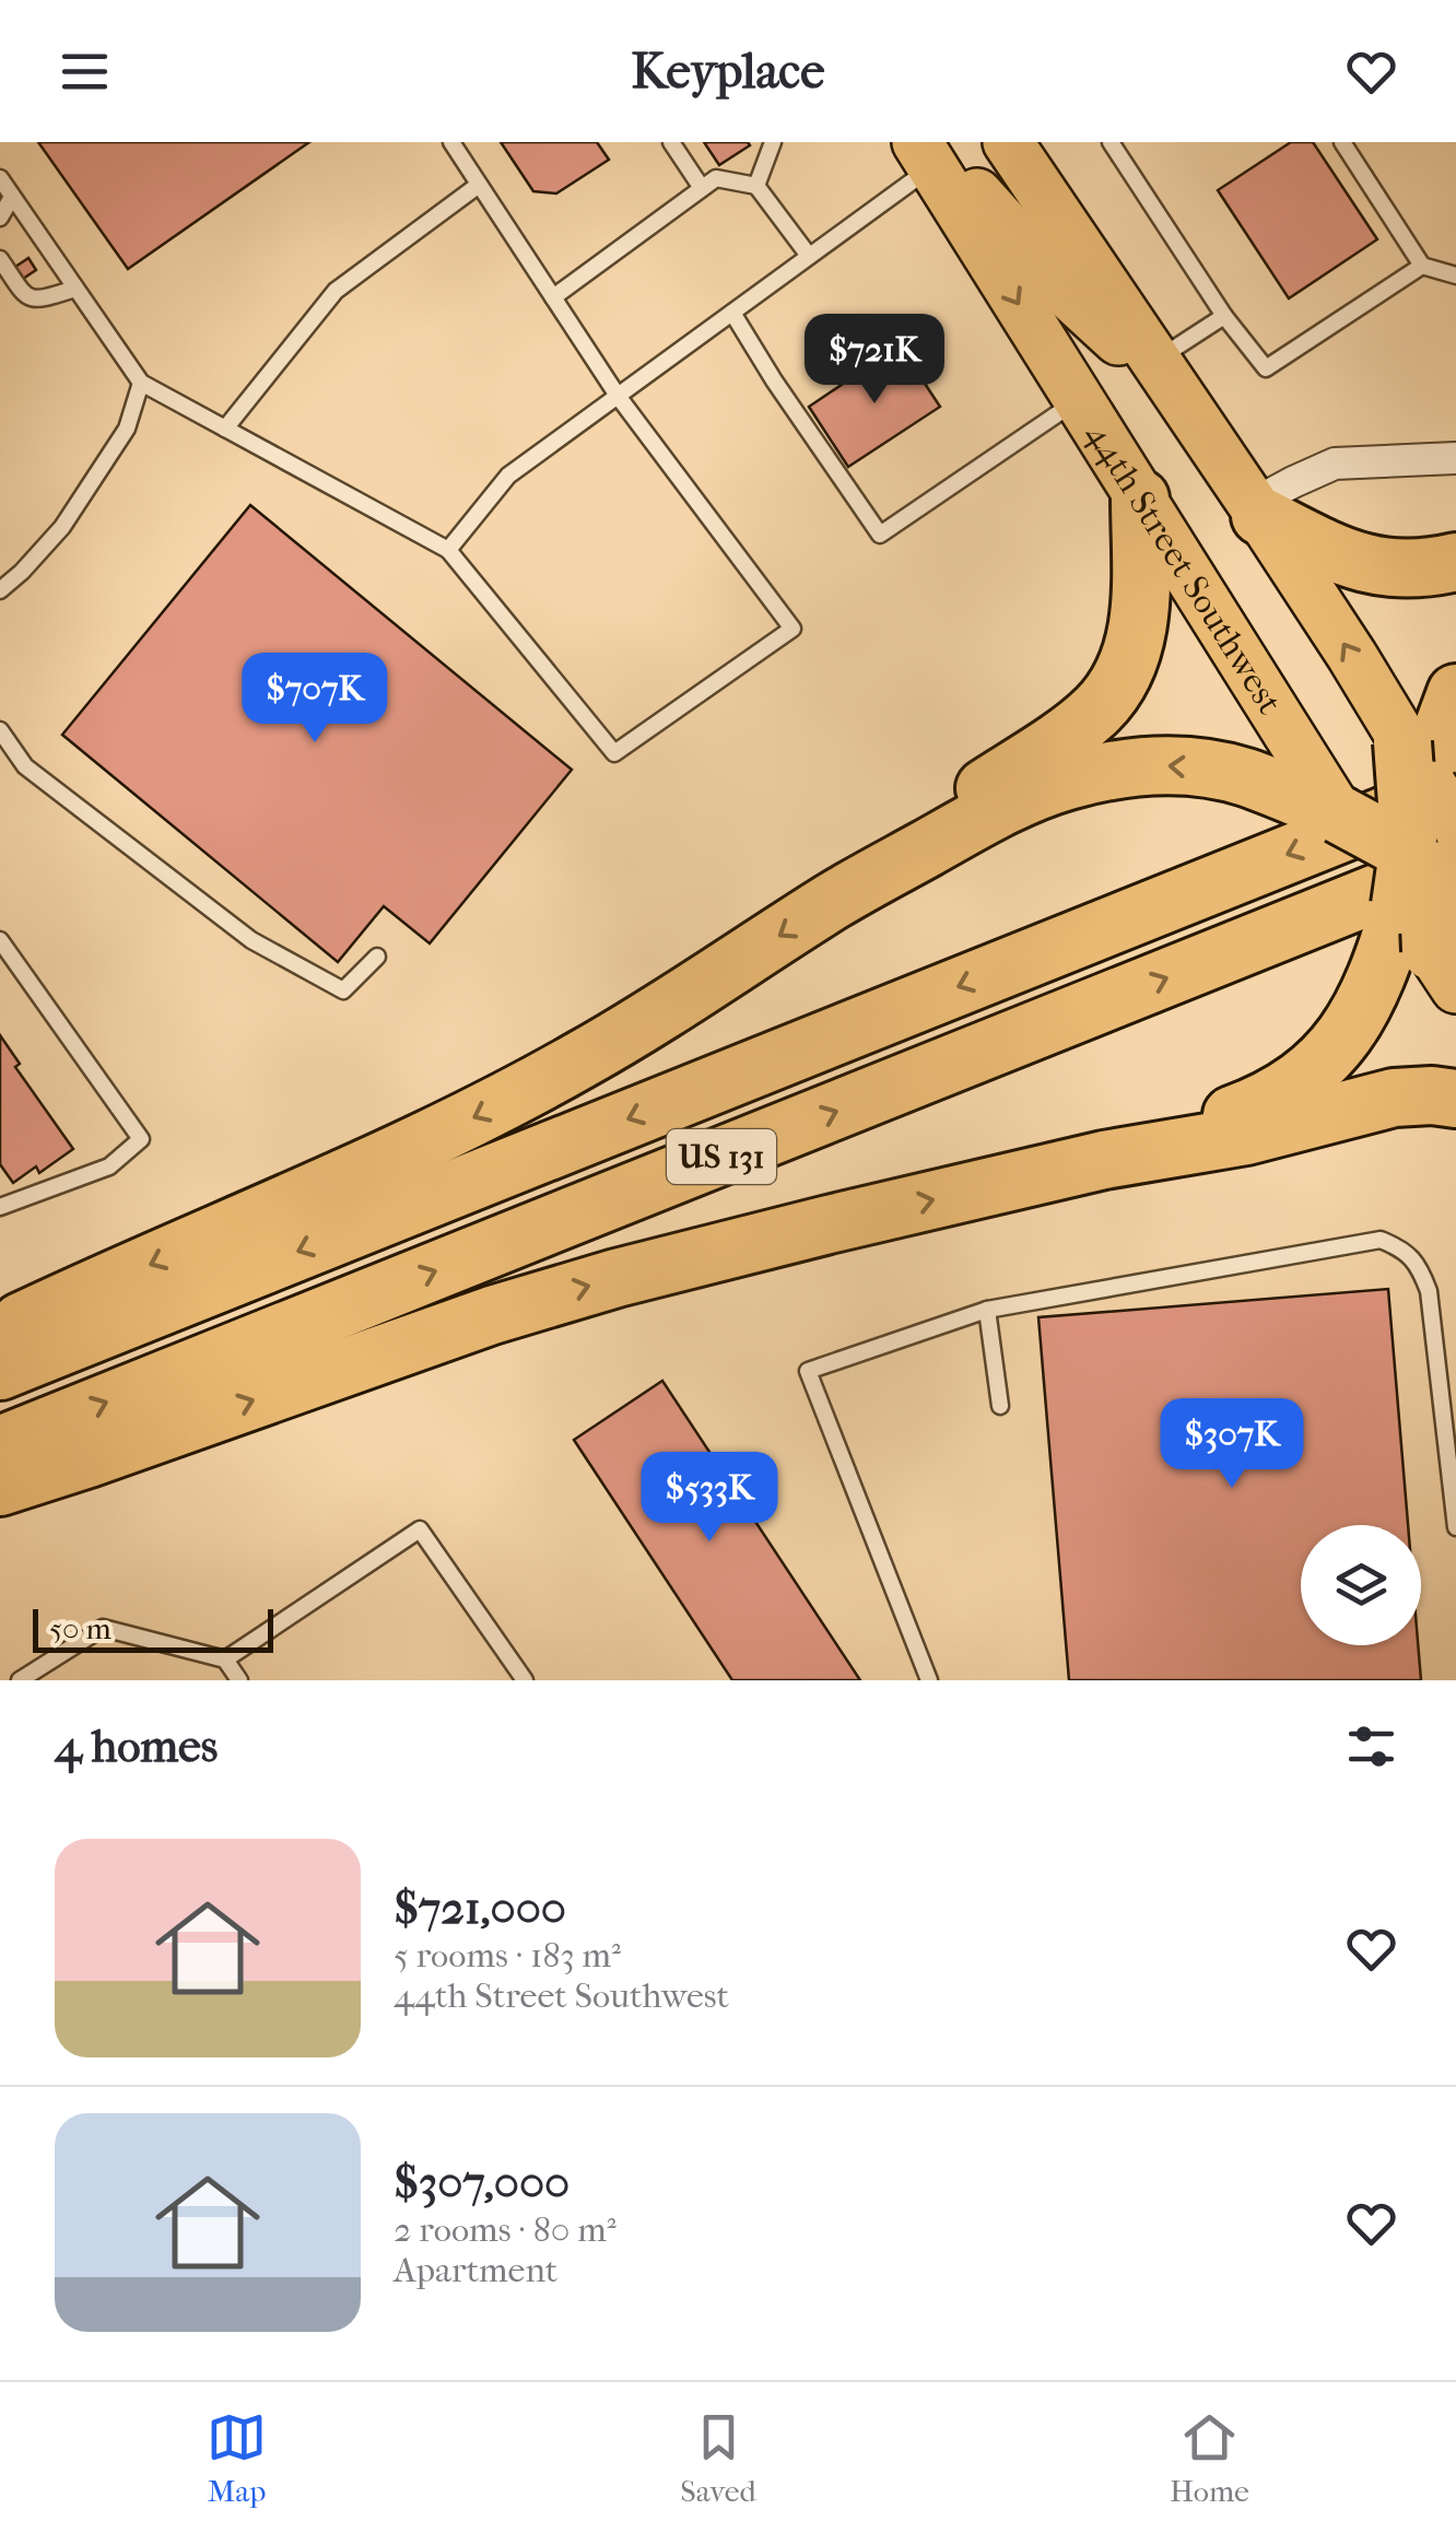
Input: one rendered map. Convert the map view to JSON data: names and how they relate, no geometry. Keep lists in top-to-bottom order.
{
  "streets": {
    "highway": ["US 131"],
    "main road": ["44th Street Southwest"]
  },
  "scale_bar": "50 m",
  "page": {
    "header": "Keyplace",
    "price": [
      "$721K",
      "$707K",
      "$307K",
      "$533K"
    ],
    "scale": "50 m",
    "heading": "4 homes",
    "list": [
      {
        "name": "$721,000",
        "note": "5 rooms · 183 m² · 44th Street Southwest"
      },
      {
        "name": "$307,000",
        "note": "2 rooms · 80 m² · Apartment"
      }
    ],
    "tabs": ["Map", "Saved", "Home"]
  }
}
